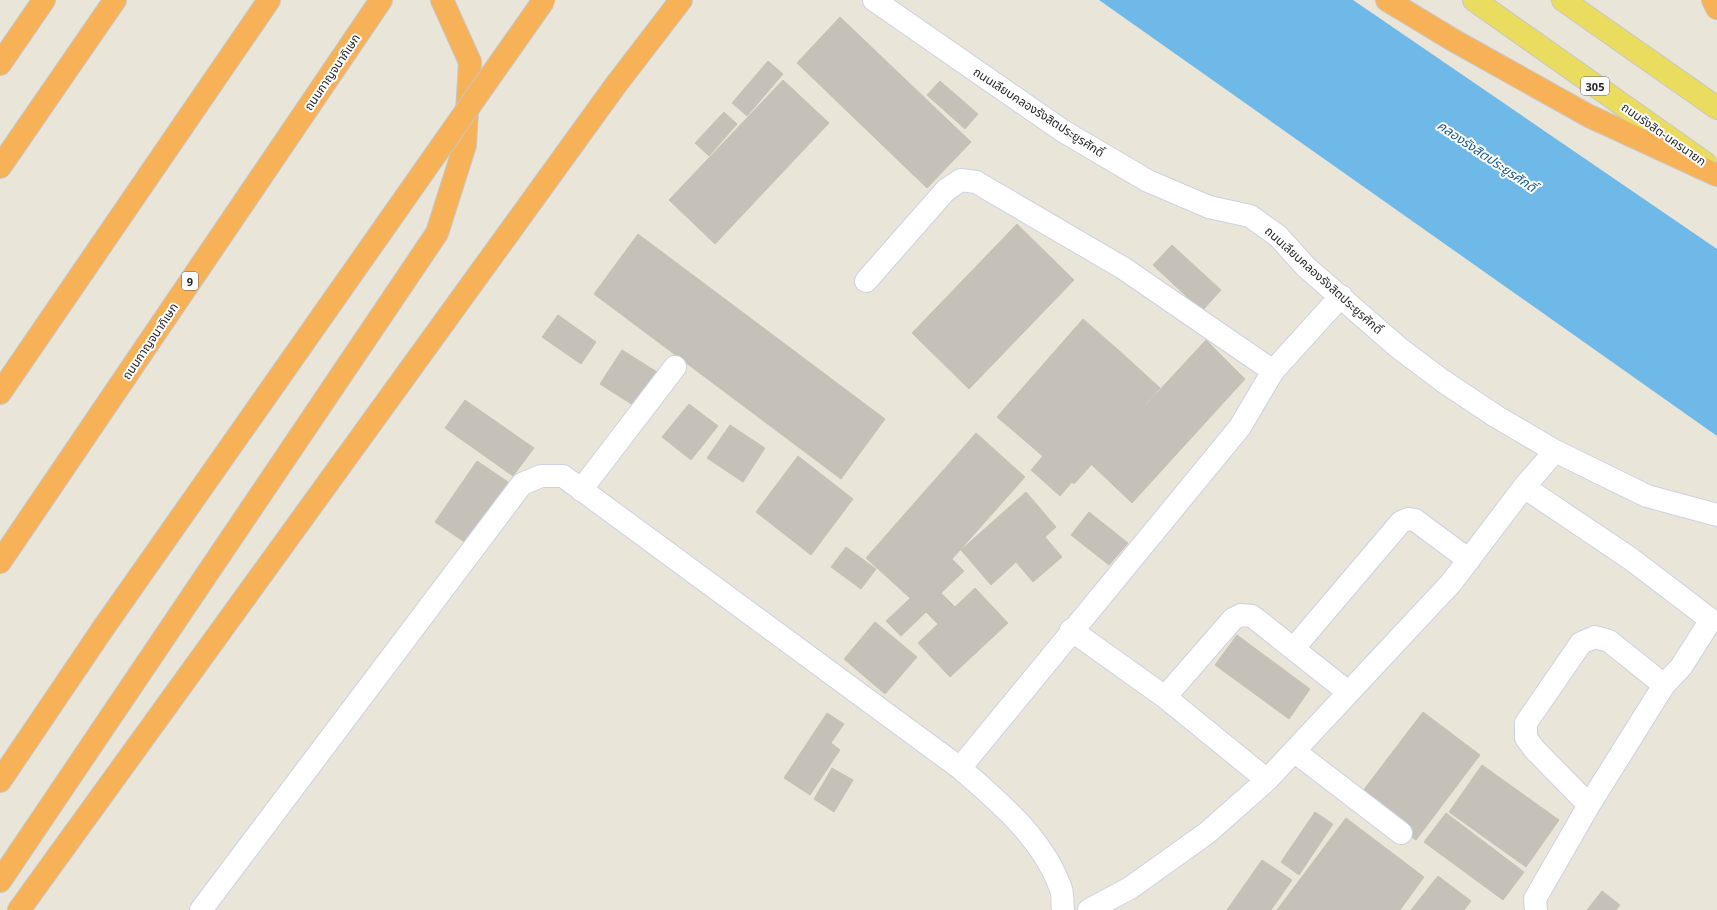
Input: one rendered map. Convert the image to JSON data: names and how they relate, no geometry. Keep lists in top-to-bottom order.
{
  "streets": {
    "highway": ["ถนนกาญจนาภิเษก", "9"],
    "main road": ["305", "ถนนรังสิต-นครนายก"],
    "street": ["ถนนเลียบคลองรังสิตประยูรศักดิ์"]
  },
  "water": ["คลองรังสิตประยูรศักดิ์"]
}
